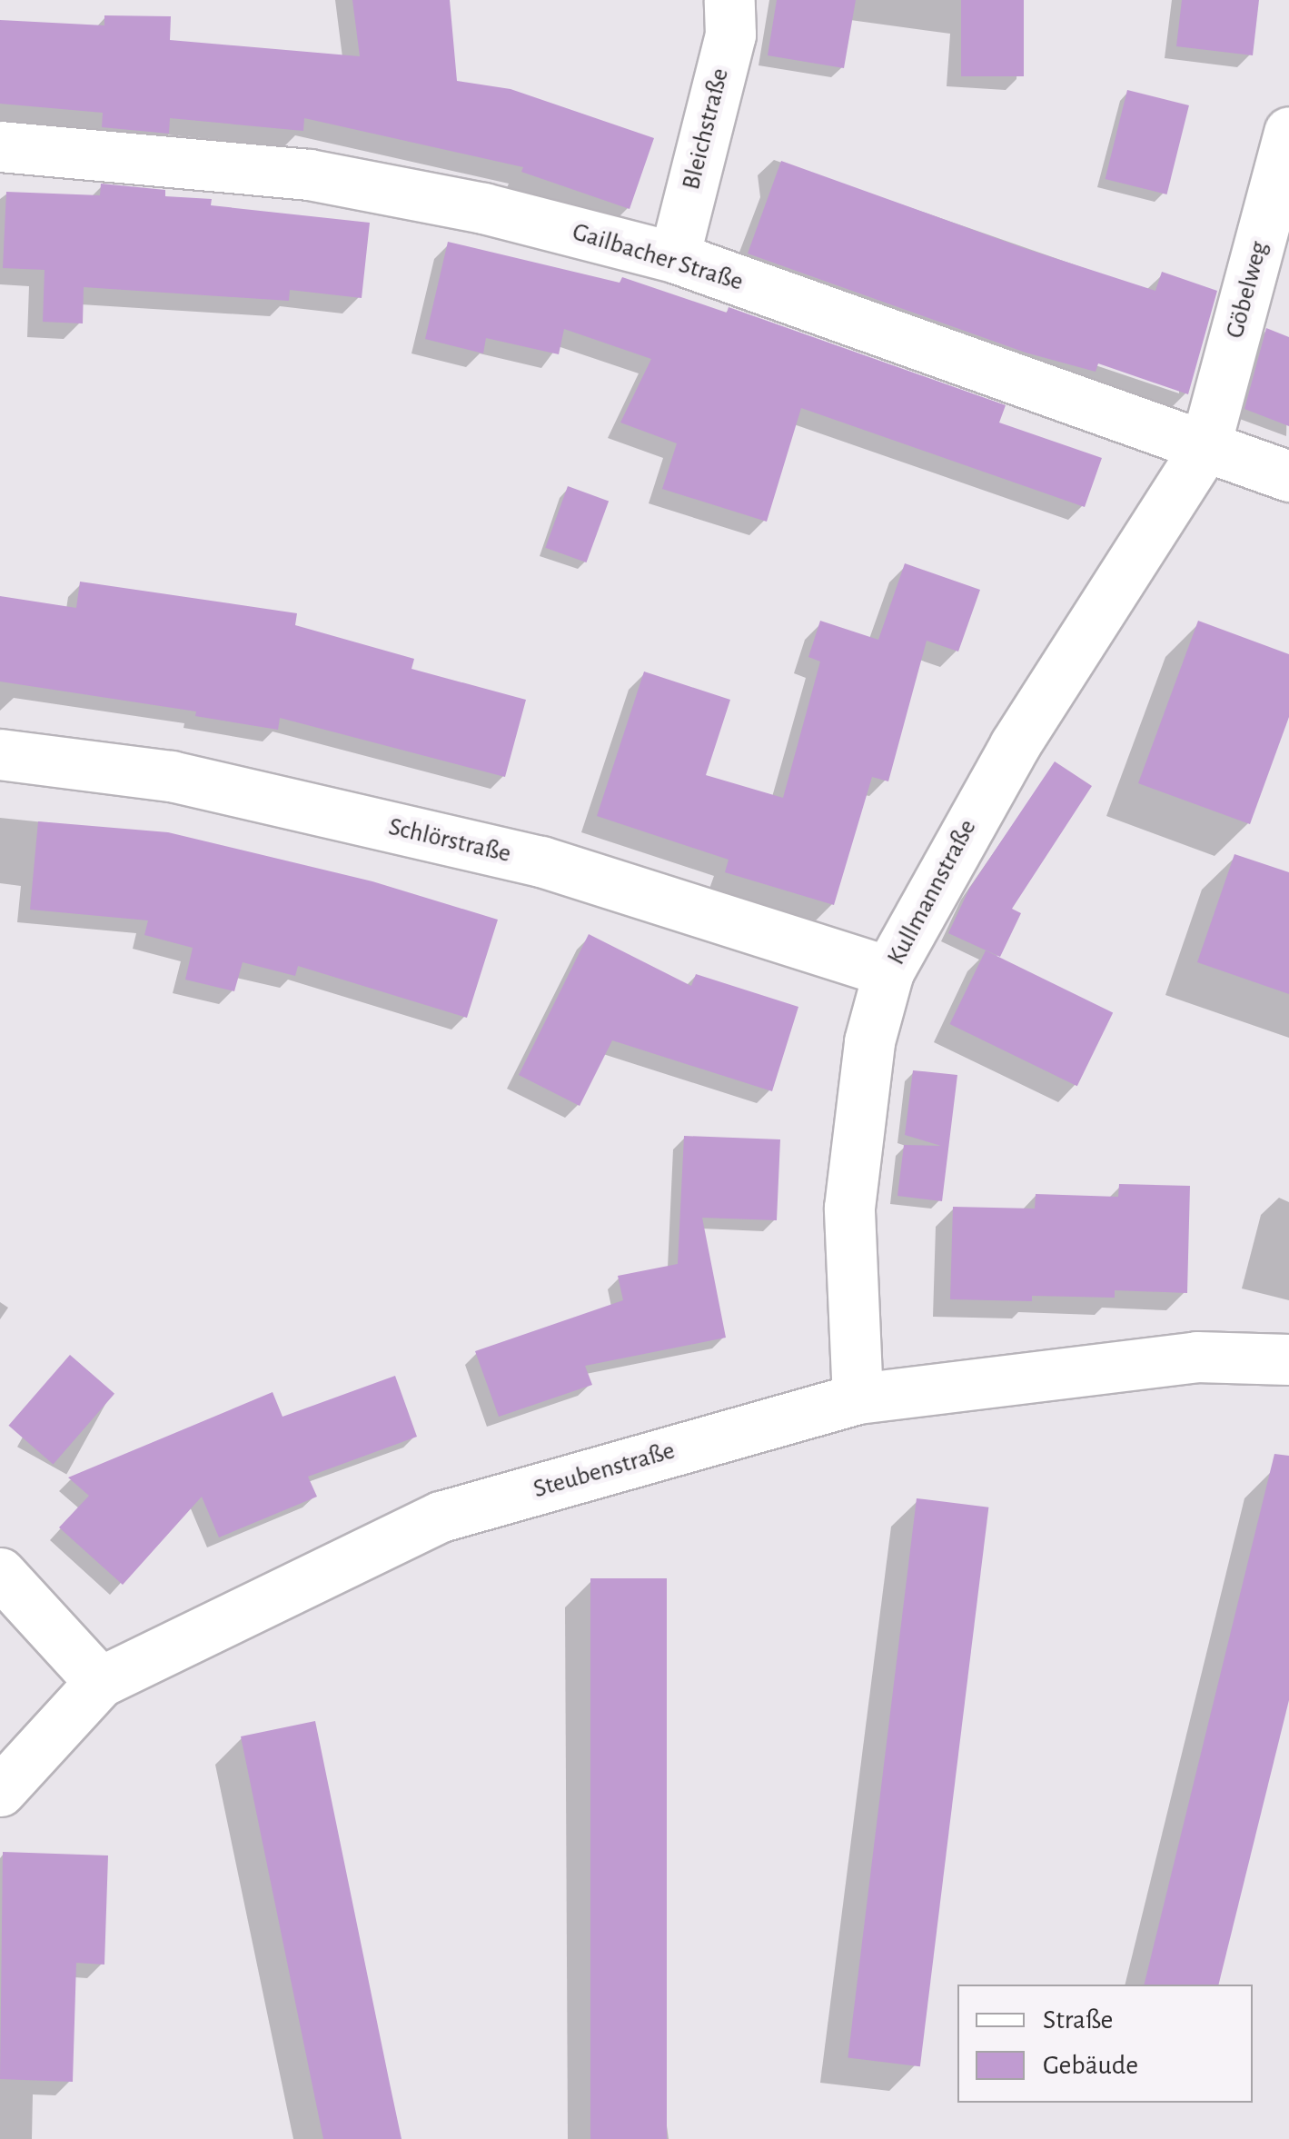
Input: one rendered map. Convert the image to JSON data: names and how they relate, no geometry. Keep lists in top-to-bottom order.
{
  "streets": {
    "street": [
      "Bleichstraße",
      "Gailbacher Straße",
      "Göbelweg",
      "Schlörstraße",
      "Kullmannstraße",
      "Steubenstraße"
    ]
  },
  "crossings": [
    ["Bleichstraße", "Gailbacher Straße"],
    ["Gailbacher Straße", "Göbelweg"],
    ["Gailbacher Straße", "Kullmannstraße"],
    ["Göbelweg", "Kullmannstraße"],
    ["Schlörstraße", "Kullmannstraße"],
    ["Kullmannstraße", "Steubenstraße"]
  ],
  "legend": ["Straße", "Gebäude"]
}
